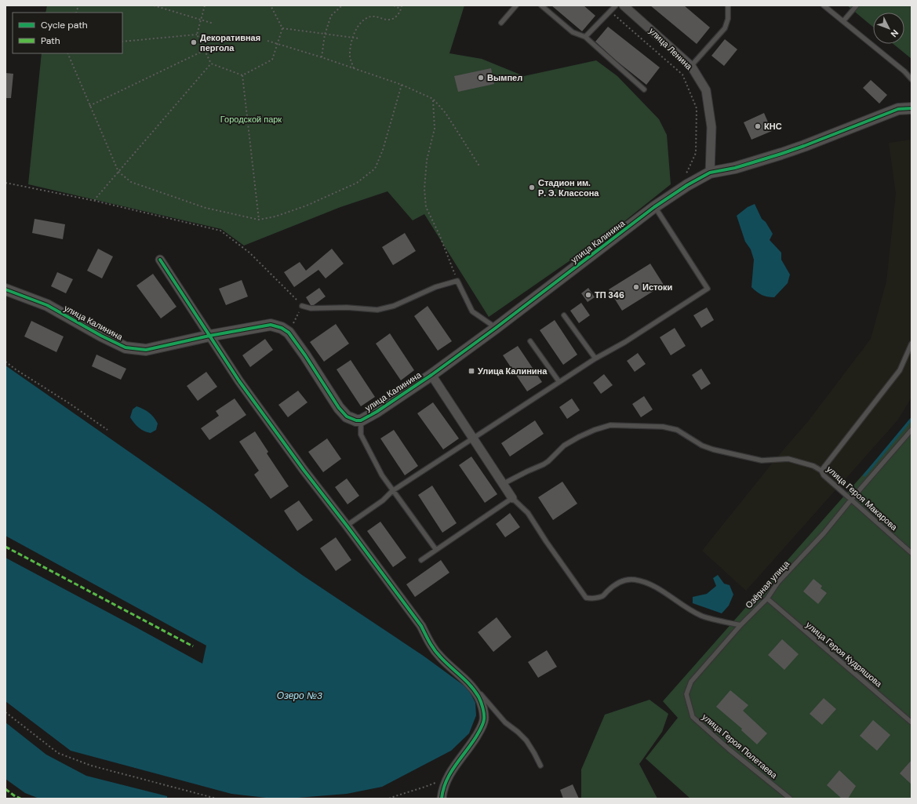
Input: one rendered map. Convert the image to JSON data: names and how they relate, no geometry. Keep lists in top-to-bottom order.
{
  "streets": {
    "street": ["улица Ленина", "улица Калинина"],
    "lane": [
      "улица Героя Макарова",
      "Озёрная улица",
      "улица Героя Кудряшова",
      "улица Героя Полетаева"
    ]
  },
  "crossings": [
    ["улица Ленина", "улица Калинина"],
    ["улица Героя Макарова", "Озёрная улица"],
    ["Озёрная улица", "улица Героя Кудряшова"],
    ["Озёрная улица", "улица Героя Полетаева"]
  ],
  "water": ["Озеро №3"],
  "parks": ["Городской парк"],
  "places": {
    "other": [
      "Декоративная пергола",
      "Вымпел",
      "КНС",
      "Стадион им. Р. Э. Классона",
      "Истоки",
      "ТП 346"
    ],
    "transit": ["Улица Калинина"]
  },
  "legend": ["Cycle path", "Path"],
  "north": "bottom right"
}
